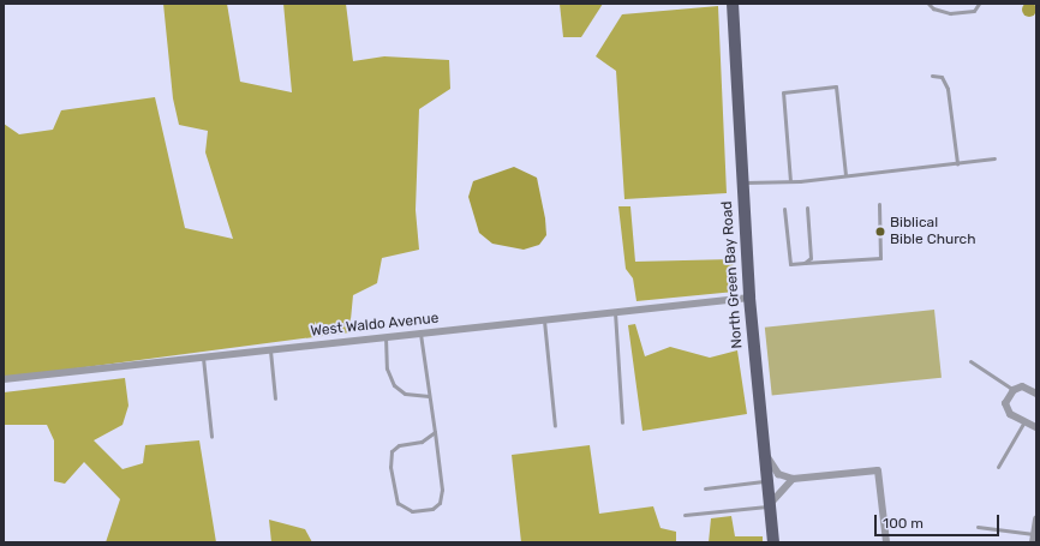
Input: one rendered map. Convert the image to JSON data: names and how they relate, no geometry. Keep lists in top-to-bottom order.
{
  "streets": {
    "main road": ["North Green Bay Road"],
    "street": ["West Waldo Avenue"]
  },
  "crossings": [
    ["North Green Bay Road", "West Waldo Avenue"]
  ],
  "places": ["Biblical Bible Church"],
  "scale_bar": "100 m"
}
